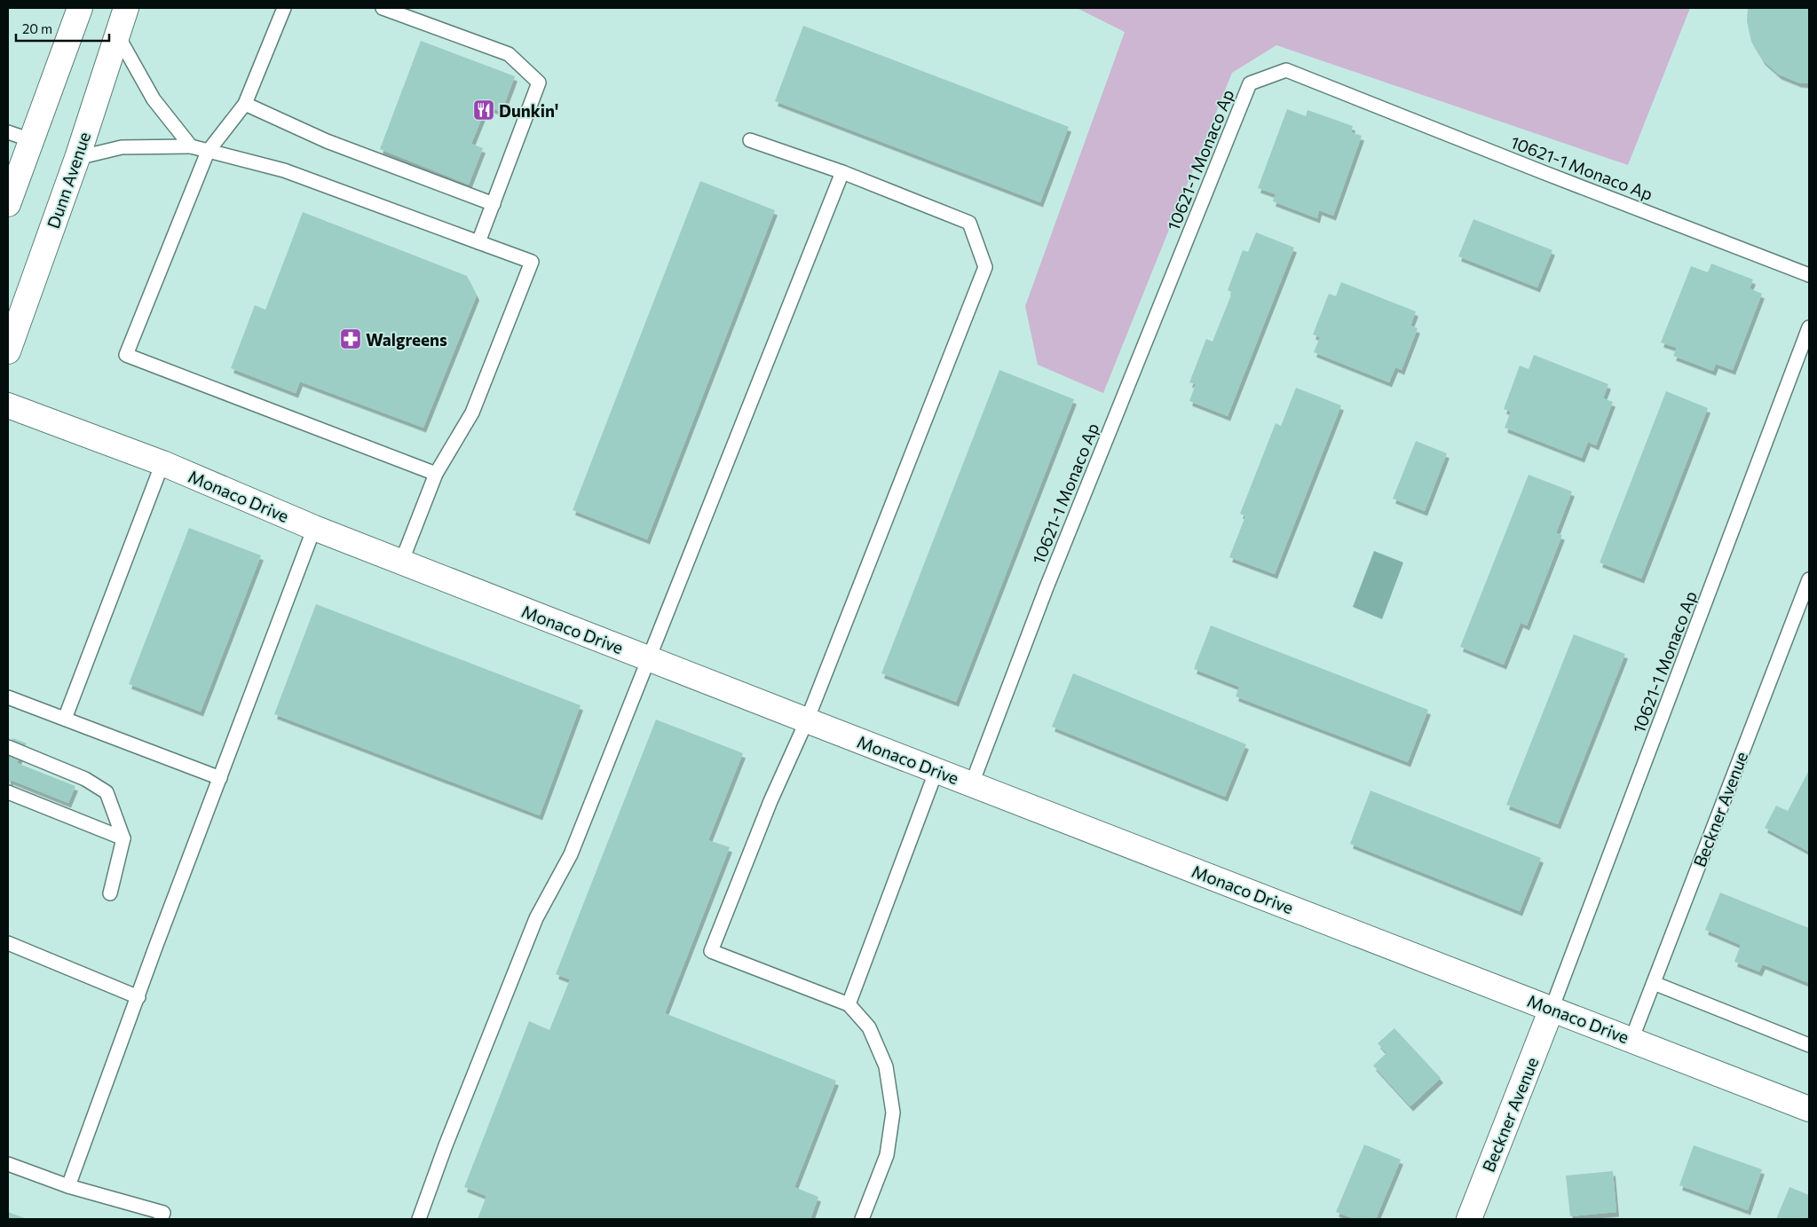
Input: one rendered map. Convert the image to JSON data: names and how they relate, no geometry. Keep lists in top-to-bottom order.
{
  "streets": {
    "street": ["Dunn Avenue", "Monaco Drive", "Beckner Avenue"],
    "lane": ["10621-1 Monaco Ap"]
  },
  "crossings": [
    ["10621-1 Monaco Ap", "Monaco Drive"],
    ["10621-1 Monaco Ap", "Beckner Avenue"],
    ["Monaco Drive", "Beckner Avenue"]
  ],
  "places": {
    "restaurant": ["Dunkin'"],
    "pharmacy": ["Walgreens"]
  },
  "scale_bar": "20 m"
}
